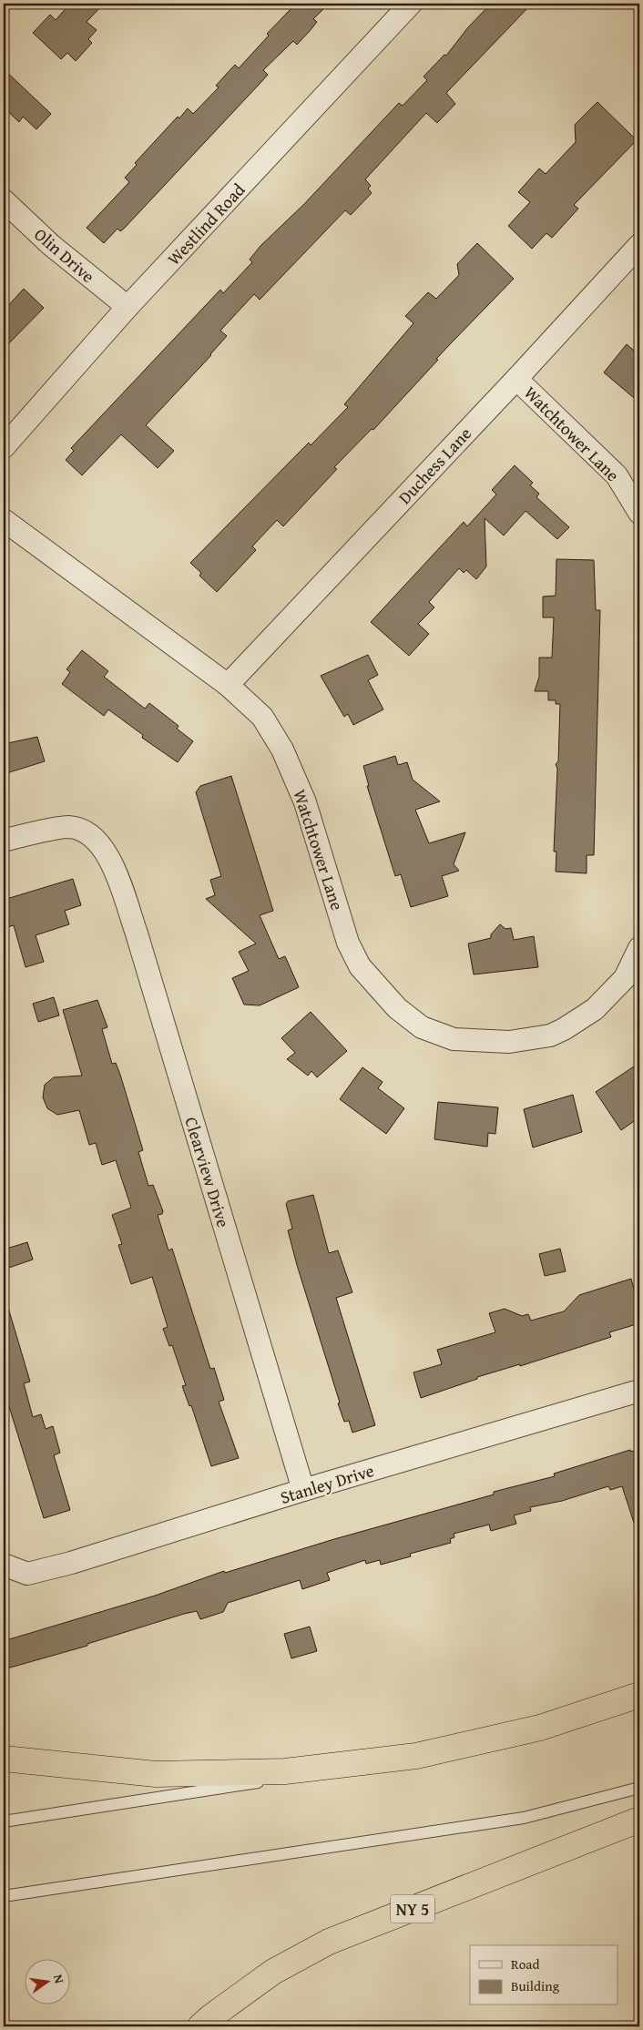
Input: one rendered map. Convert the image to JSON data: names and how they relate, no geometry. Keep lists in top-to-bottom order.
{
  "streets": {
    "highway": ["NY 5"],
    "street": [
      "Westlind Road",
      "Olin Drive",
      "Watchtower Lane",
      "Duchess Lane",
      "Clearview Drive",
      "Stanley Drive"
    ]
  },
  "crossings": [
    ["Westlind Road", "Olin Drive"],
    ["Watchtower Lane", "Duchess Lane"],
    ["Clearview Drive", "Stanley Drive"]
  ],
  "legend": ["Road", "Building"],
  "north": "right"
}
